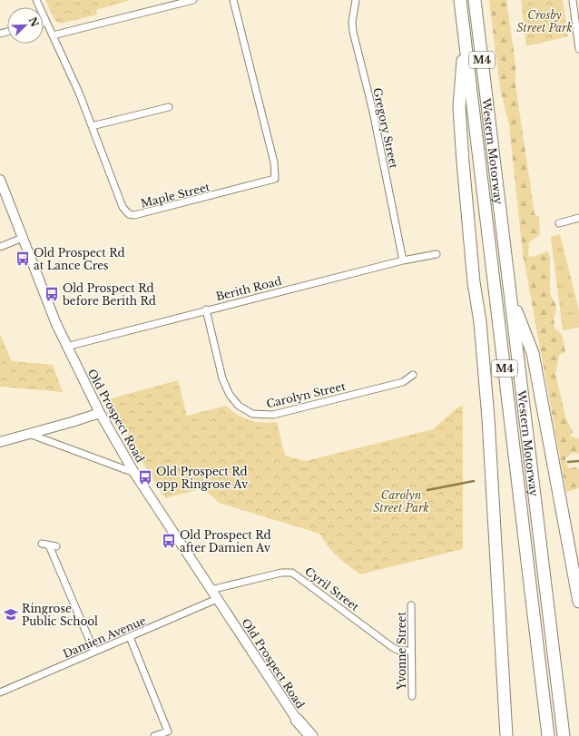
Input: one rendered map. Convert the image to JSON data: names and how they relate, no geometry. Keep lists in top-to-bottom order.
{
  "streets": {
    "highway": ["M4", "Western Motorway"],
    "main road": ["Old Prospect Road"],
    "street": [
      "Gregory Street",
      "Maple Street",
      "Berith Road",
      "Carolyn Street",
      "Cyril Street",
      "Damien Avenue",
      "Yvonne Street"
    ]
  },
  "crossings": [
    ["Gregory Street", "Berith Road"],
    ["Berith Road", "Carolyn Street"],
    ["Berith Road", "Old Prospect Road"],
    ["Old Prospect Road", "Cyril Street"],
    ["Old Prospect Road", "Damien Avenue"],
    ["Cyril Street", "Yvonne Street"]
  ],
  "parks": ["Crosby Street Park", "Carolyn Street Park"],
  "places": {
    "bus stop": [
      "Old Prospect Rd at Lance Cres",
      "Old Prospect Rd before Berith Rd",
      "Old Prospect Rd opp Ringrose Av",
      "Old Prospect Rd after Damien Av"
    ],
    "school or university": ["Ringrose Public School"]
  },
  "north": "top right"
}
